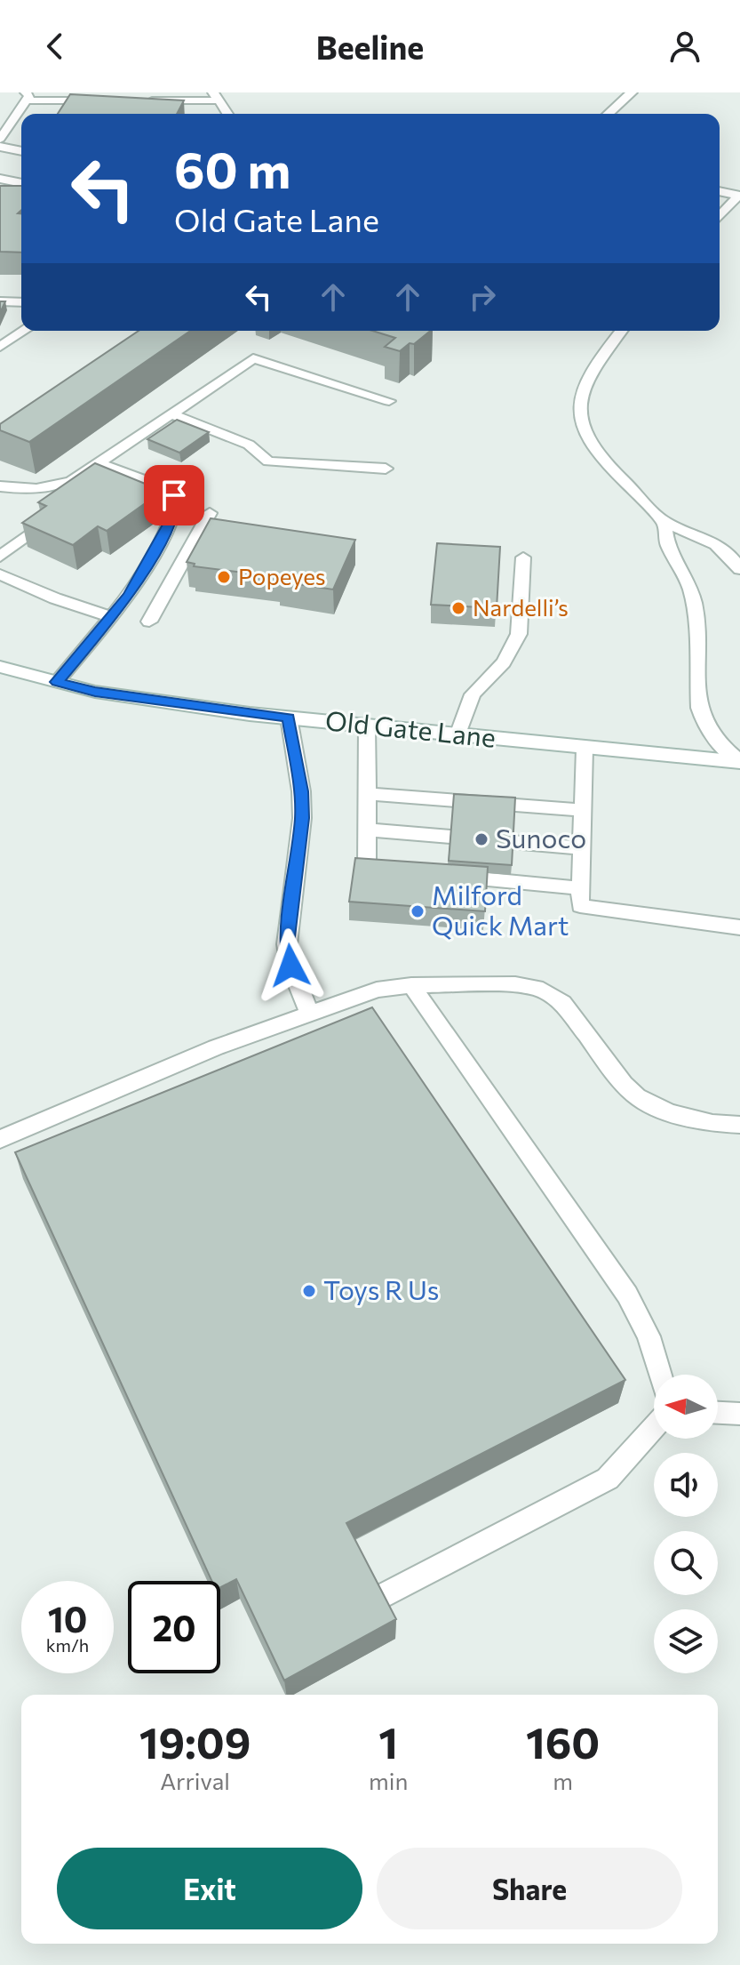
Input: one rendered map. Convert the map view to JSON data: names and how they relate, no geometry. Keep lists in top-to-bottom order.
{
  "streets": {
    "main road": ["Old Gate Lane"]
  },
  "places": [
    "Popeyes",
    "Nardelli’s",
    "Sunoco",
    "Milford Quick Mart",
    "Toys R Us"
  ],
  "north": "left",
  "page": {
    "header": "Beeline",
    "turn": ["60 m", "Old Gate Lane"],
    "speed": "10 km/h",
    "limit": "20",
    "eta": [
      "19:09",
      "Arrival",
      "1",
      "min",
      "160",
      "m"
    ],
    "buttons": ["Exit", "Share"]
  }
}
